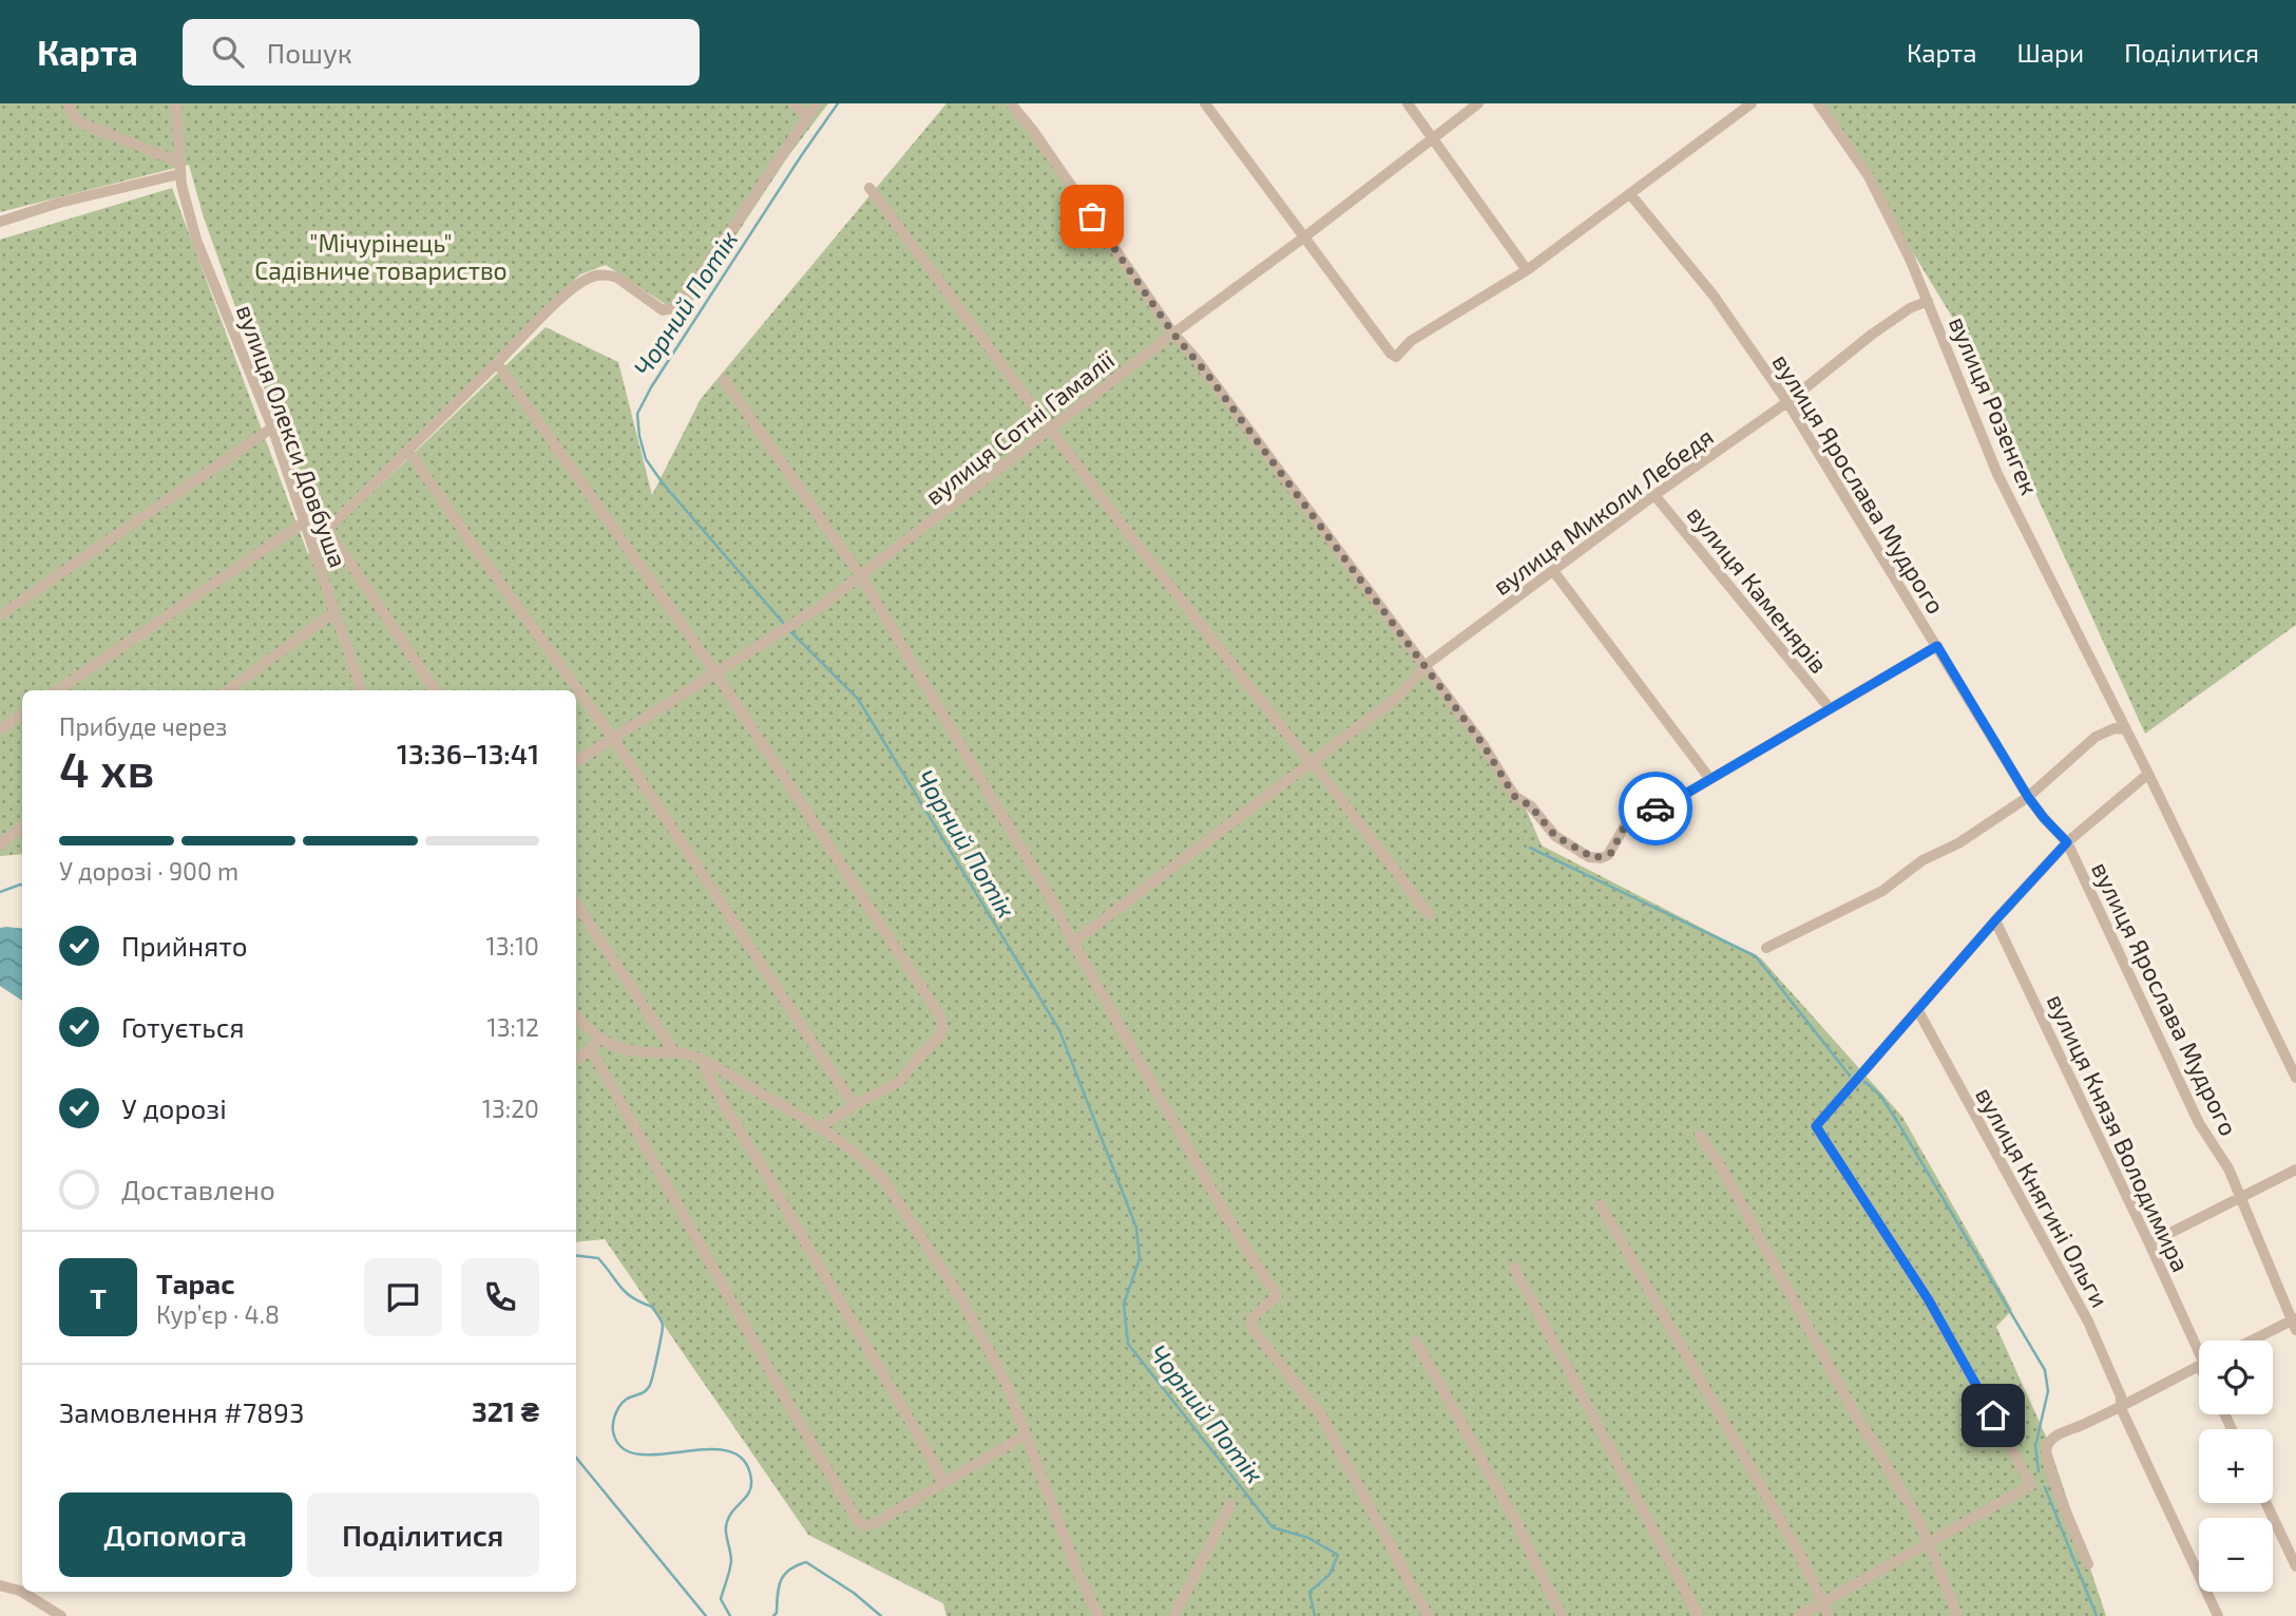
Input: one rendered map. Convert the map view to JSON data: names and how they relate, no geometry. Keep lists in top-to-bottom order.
{
  "streets": {
    "street": [
      "вулиця Розенгек",
      "вулиця Сотні Гамалії",
      "вулиця Олекси Довбуша",
      "вулиця Ярослава Мудрого",
      "вулиця Миколи Лебедя",
      "вулиця Каменярів",
      "вулиця Князя Володимира",
      "вулиця Княгині Ольги"
    ]
  },
  "crossings": [
    ["вулиця Розенгек", "вулиця Миколи Лебедя"],
    ["вулиця Ярослава Мудрого", "вулиця Миколи Лебедя"],
    ["вулиця Миколи Лебедя", "вулиця Каменярів"]
  ],
  "water": ["Чорний Потік"],
  "parks": ["\"Мічурінець\" Садівниче товариство"],
  "page": {
    "header": "Карта",
    "search": "Пошук",
    "nav": ["Карта", "Шари", "Поділитися"],
    "heading": ["4 хв", "Прибуде через", "13:36–13:41"],
    "panel": [
      "Тарас",
      "Кур’єр · 4.8",
      "Замовлення #7893",
      "321 ₴"
    ],
    "bar": "У дорозі · 900 m",
    "list": [
      ["Прийнято", "13:10"],
      ["Готується", "13:12"],
      ["У дорозі", "13:20"],
      "Доставлено"
    ],
    "round": "Т",
    "map_buttons": ["+", "−"],
    "buttons": ["Допомога", "Поділитися"]
  }
}
